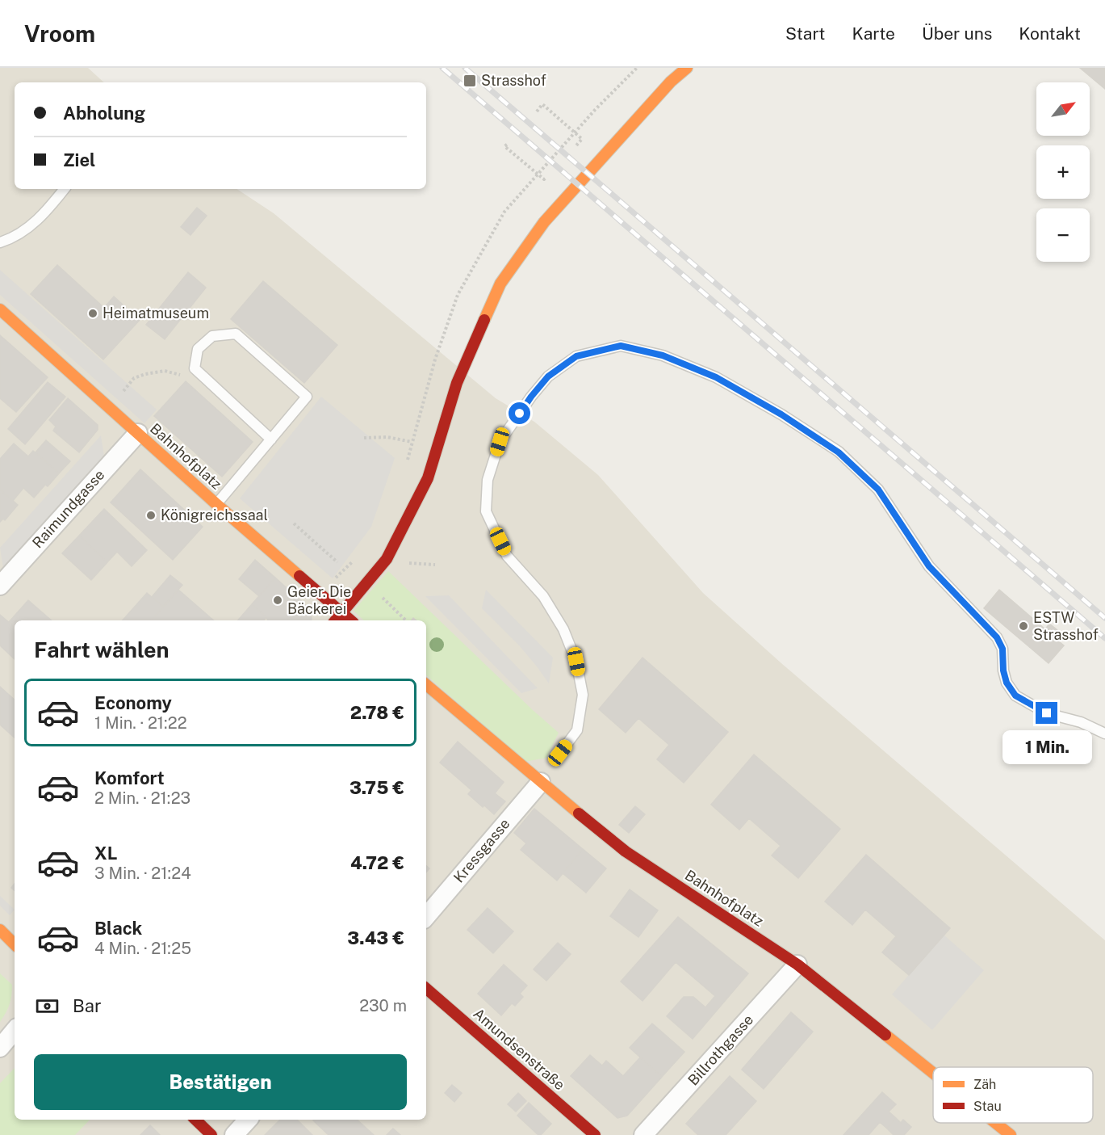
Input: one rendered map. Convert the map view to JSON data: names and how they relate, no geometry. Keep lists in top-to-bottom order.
{
  "streets": {
    "street": [
      "Bahnhofplatz",
      "Raimundgasse",
      "Kressgasse",
      "Amundsenstraße",
      "Billrothgasse"
    ]
  },
  "crossings": [
    ["Bahnhofplatz", "Raimundgasse"],
    ["Bahnhofplatz", "Kressgasse"],
    ["Bahnhofplatz", "Billrothgasse"]
  ],
  "places": {
    "transit": ["Strasshof"],
    "other": [
      "Heimatmuseum",
      "Königreichssaal",
      "Geier. Die Bäckerei",
      "ESTW Strasshof"
    ]
  },
  "legend": ["Zäh", "Stau"],
  "north": "top right",
  "page": {
    "header": "Vroom",
    "nav": [
      "Start",
      "Karte",
      "Über uns",
      "Kontakt"
    ],
    "map_buttons": ["+", "−"],
    "banner": ["Abholung", "Ziel"],
    "heading": "Fahrt wählen",
    "list": [
      {
        "name": "Economy",
        "note": "1 Min. · 21:22",
        "value": "2.78 €"
      },
      {
        "name": "Komfort",
        "note": "2 Min. · 21:23",
        "value": "3.75 €"
      },
      {
        "name": "XL",
        "note": "3 Min. · 21:24",
        "value": "4.72 €"
      },
      {
        "name": "Black",
        "note": "4 Min. · 21:25",
        "value": "3.43 €"
      }
    ],
    "bubble": "1 Min.",
    "pay": ["Bar", "230 m"],
    "buttons": "Bestätigen"
  }
}
